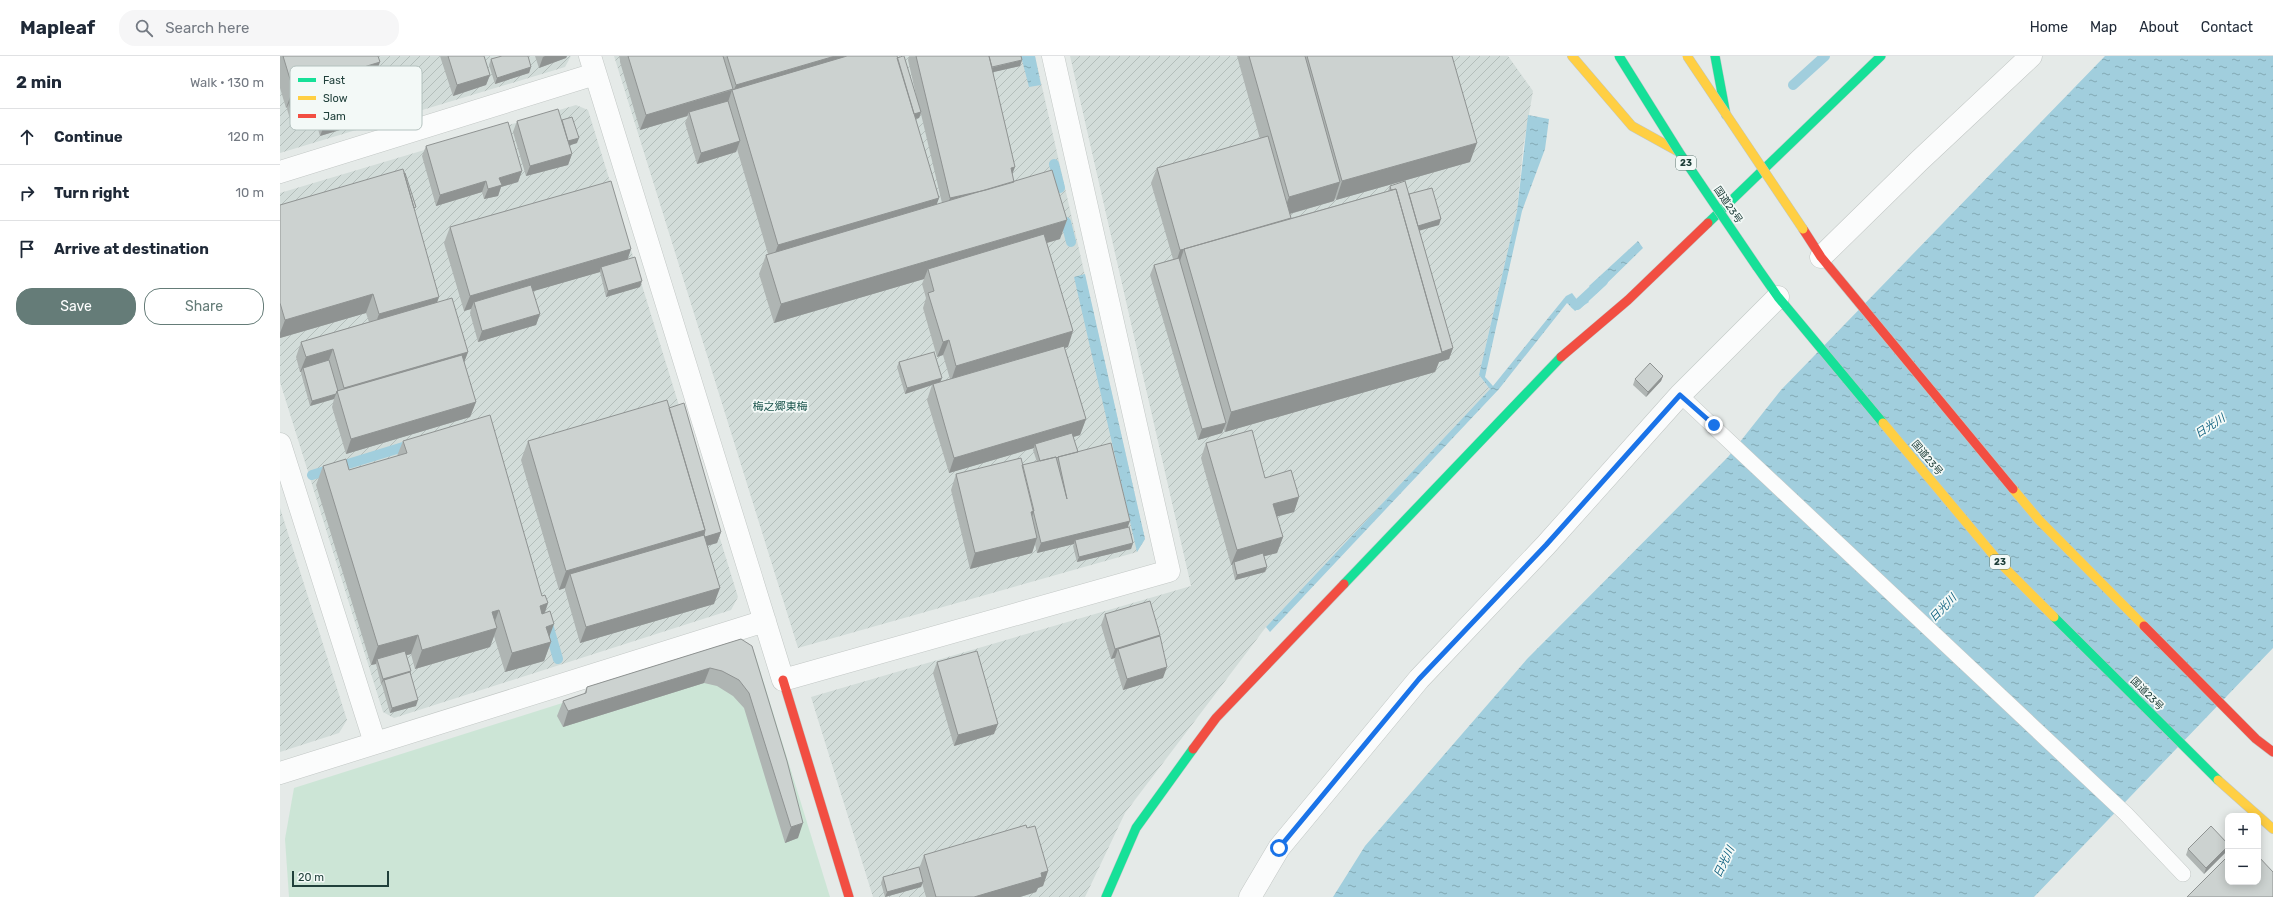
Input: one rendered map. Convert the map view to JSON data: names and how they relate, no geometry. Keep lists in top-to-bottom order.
{
  "streets": {
    "main road": ["23", "国道23号"]
  },
  "districts": ["梅之郷東梅"],
  "water": ["日光川"],
  "legend": ["Fast", "Slow", "Jam"],
  "scale_bar": "20 m",
  "page": {
    "header": "Mapleaf",
    "search": "Search here",
    "nav": [
      "Home",
      "Map",
      "About",
      "Contact"
    ],
    "heading": ["2 min", "Walk · 130 m"],
    "list": [
      ["Continue", "120 m"],
      ["Turn right", "10 m"],
      "Arrive at destination"
    ],
    "buttons": ["Save", "Share"],
    "map_buttons": ["+", "−"],
    "scale": "20 m"
  }
}
